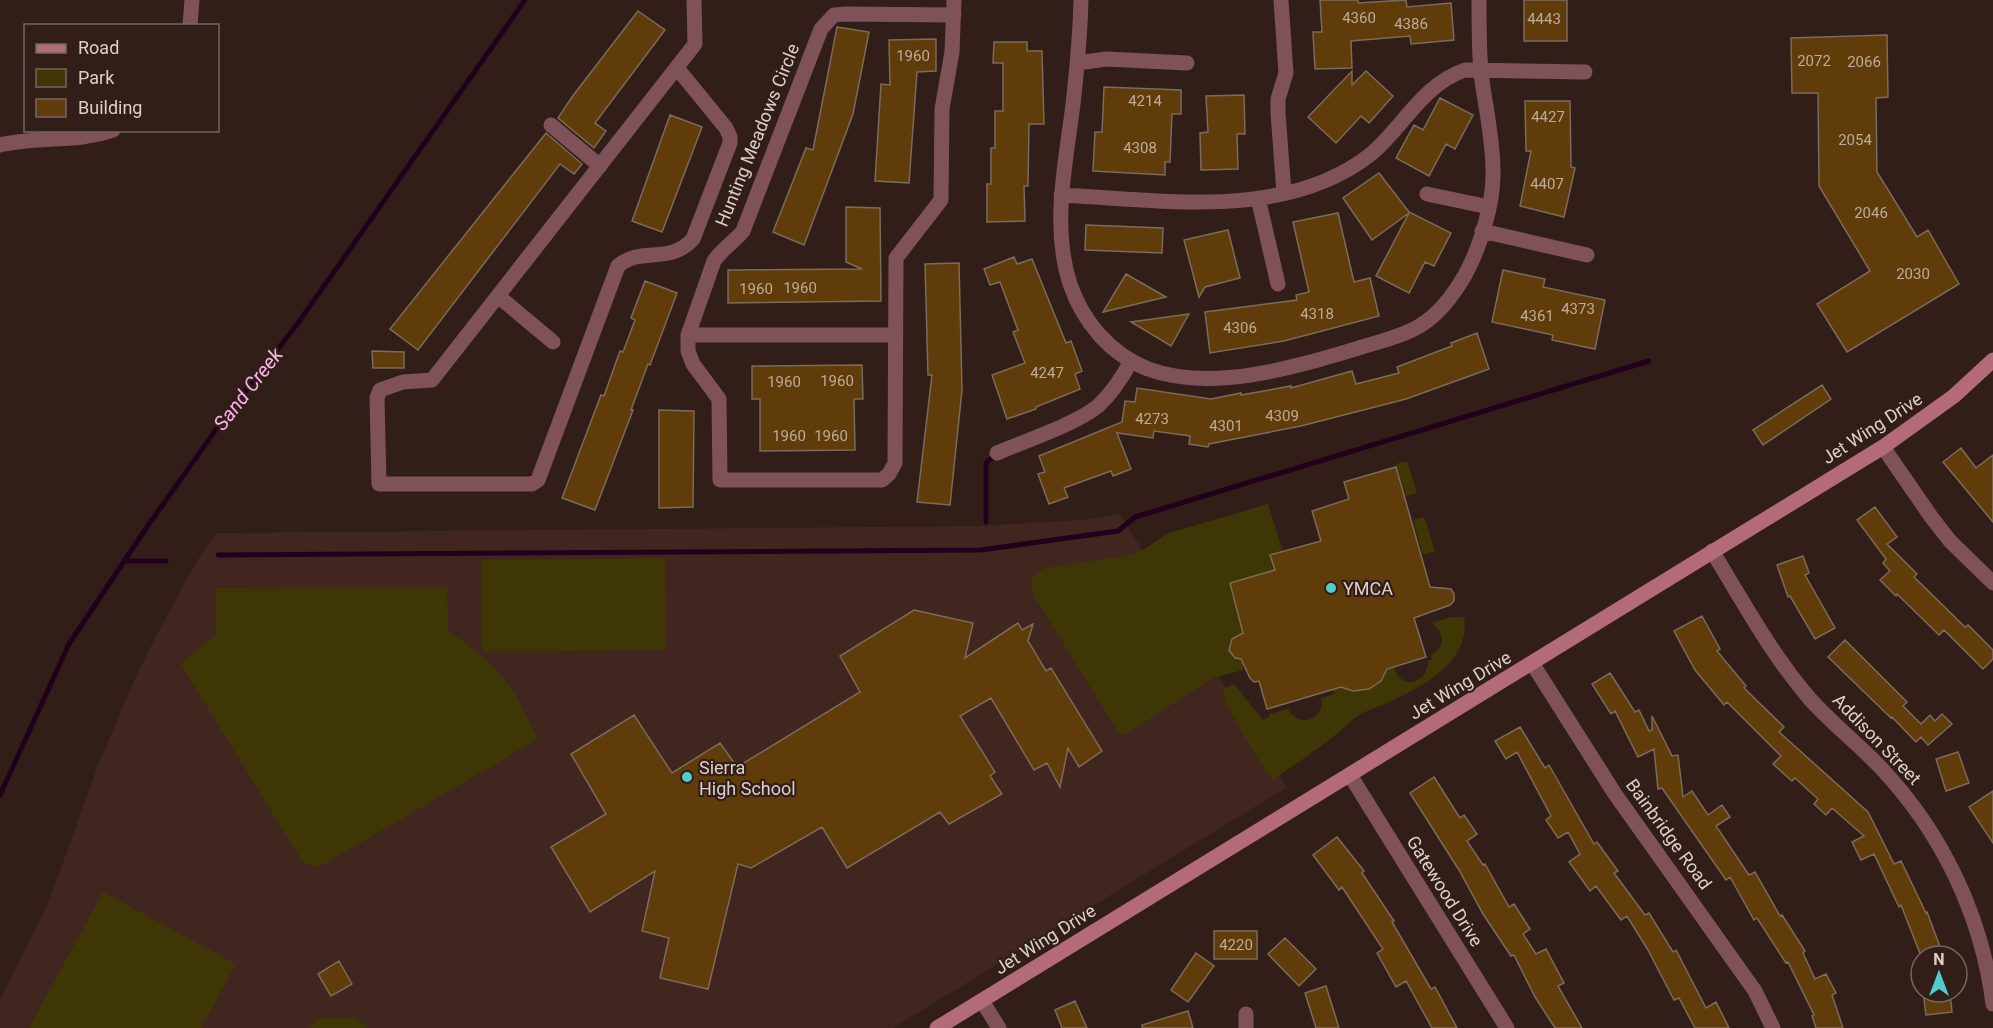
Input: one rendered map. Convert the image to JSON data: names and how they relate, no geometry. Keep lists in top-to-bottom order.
{
  "streets": {
    "main road": ["Jet Wing Drive"],
    "street": [
      "Hunting Meadows Circle",
      "Addison Street",
      "Bainbridge Road",
      "Gatewood Drive"
    ]
  },
  "crossings": [
    ["Jet Wing Drive", "Addison Street"],
    ["Jet Wing Drive", "Bainbridge Road"],
    ["Jet Wing Drive", "Gatewood Drive"]
  ],
  "water": ["Sand Creek"],
  "places": ["YMCA", "Sierra High School"],
  "house_numbers": [
    "4360",
    "4443",
    "4386",
    "1960",
    "2072",
    "2066",
    "4214",
    "4427",
    "2054",
    "4308",
    "4407",
    "2046",
    "2030",
    "1960",
    "1960",
    "4373",
    "4318",
    "4361",
    "4306",
    "4247",
    "1960",
    "1960",
    "4309",
    "4273",
    "4301",
    "1960",
    "1960",
    "4220"
  ],
  "legend": ["Road", "Park", "Building"],
  "north": "top"
}
